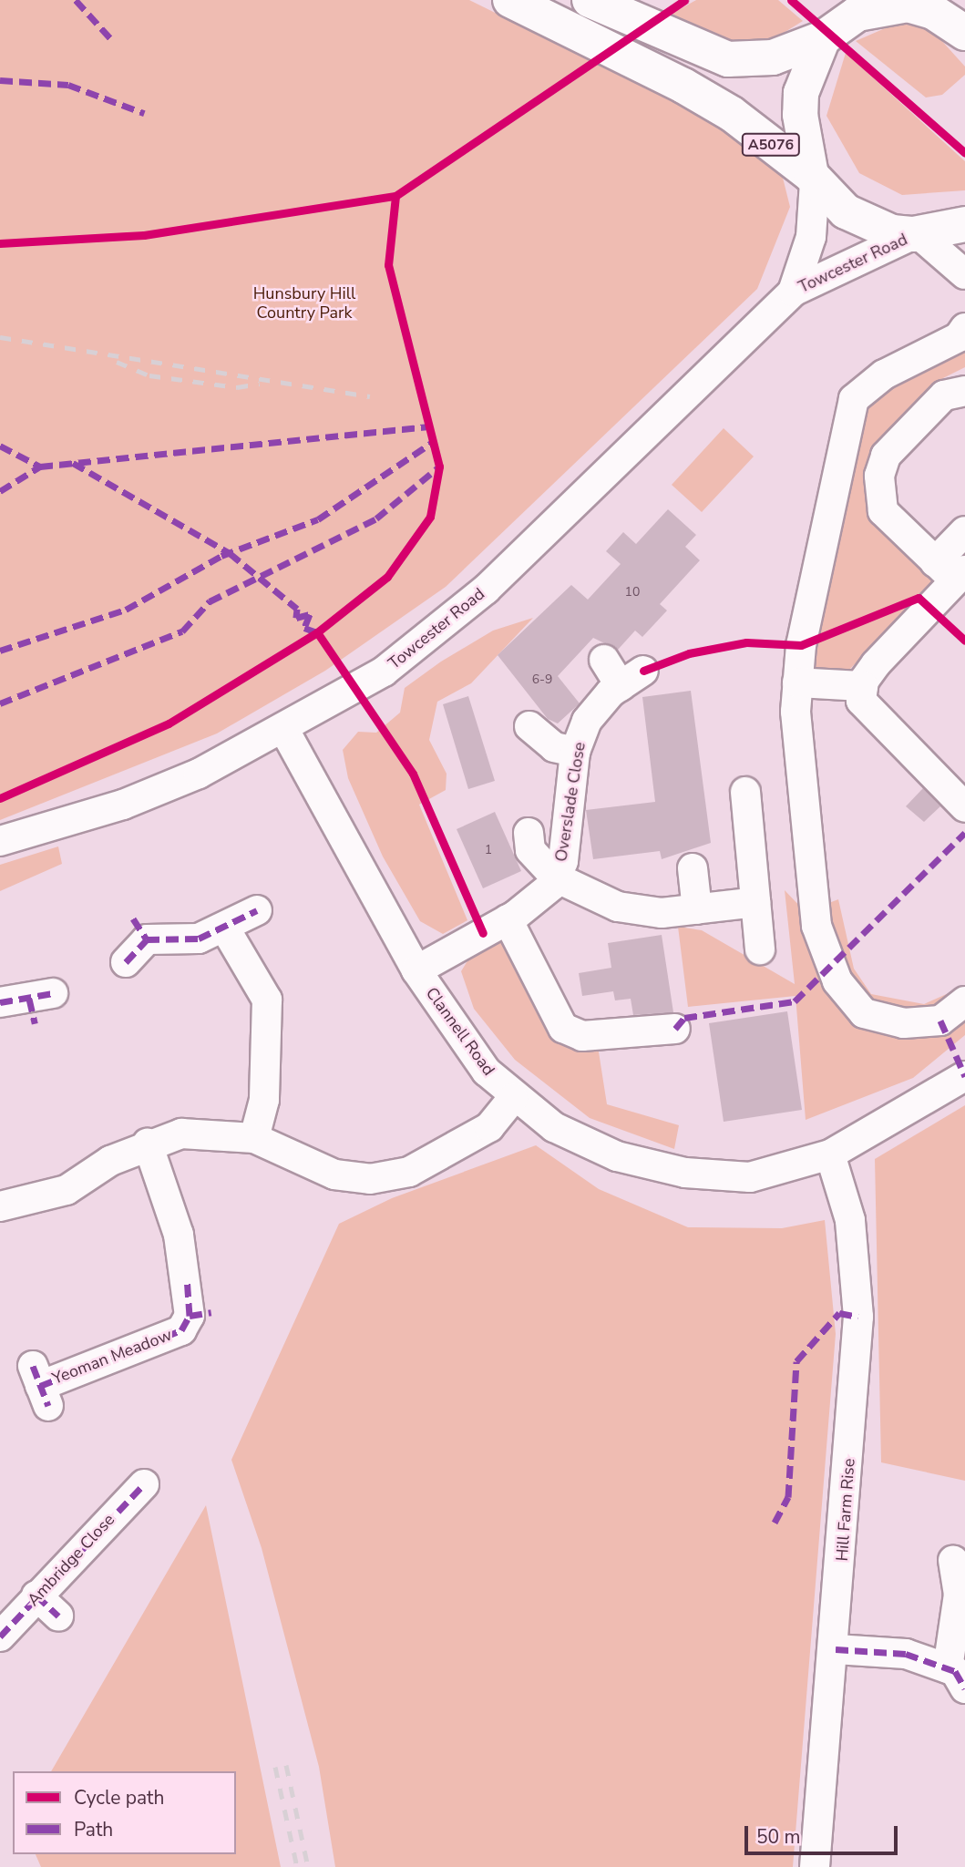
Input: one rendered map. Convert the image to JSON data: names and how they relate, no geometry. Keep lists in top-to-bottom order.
{
  "streets": {
    "highway": ["A5076"],
    "street": [
      "Towcester Road",
      "Overslade Close",
      "Clannell Road",
      "Yeoman Meadow",
      "Hill Farm Rise",
      "Ambridge Close"
    ]
  },
  "crossings": [
    ["A5076", "Towcester Road"],
    ["Towcester Road", "Clannell Road"],
    ["Overslade Close", "Clannell Road"],
    ["Clannell Road", "Hill Farm Rise"]
  ],
  "parks": ["Hunsbury Hill Country Park"],
  "house_numbers": ["10", "6-9", "1"],
  "legend": ["Cycle path", "Path"],
  "scale_bar": "50 m"
}
